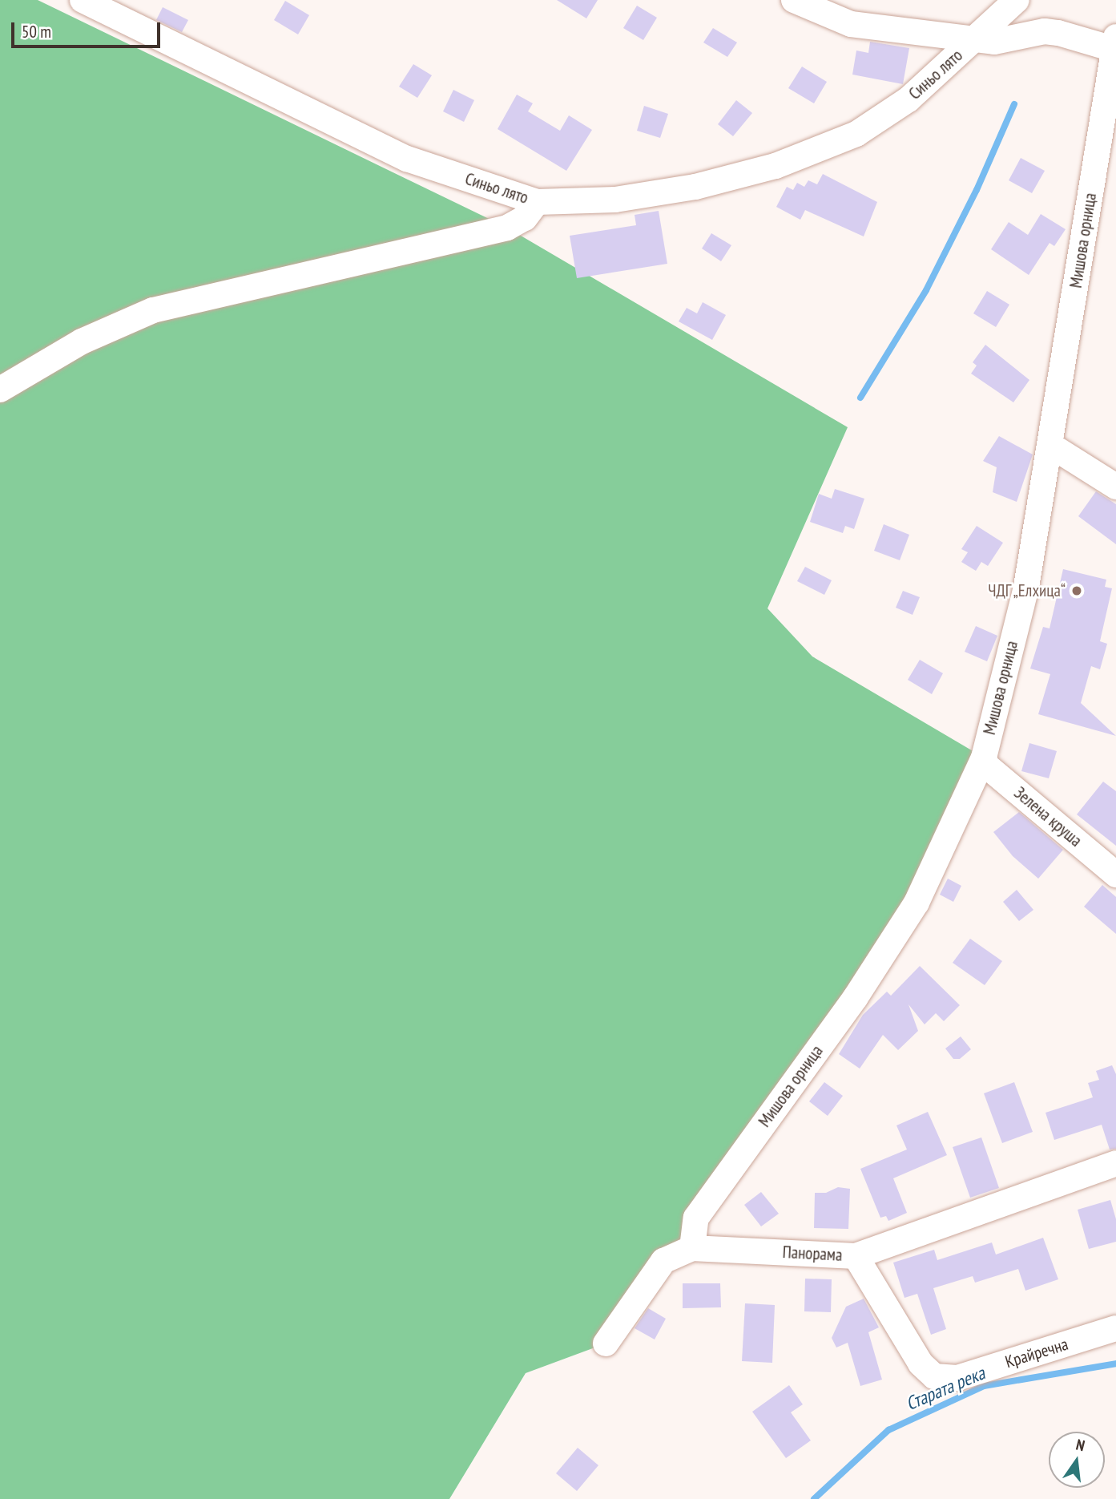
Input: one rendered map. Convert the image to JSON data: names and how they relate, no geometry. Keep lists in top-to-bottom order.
{
  "streets": {
    "street": [
      "Синьо лято",
      "Мишова орница",
      "Зелена круша",
      "Панорама",
      "Крайречна"
    ]
  },
  "crossings": [
    ["Мишова орница", "Зелена круша"],
    ["Мишова орница", "Панорама"],
    ["Панорама", "Крайречна"]
  ],
  "water": ["Старата река"],
  "places": ["ЧДГ „Елхица“"],
  "scale_bar": "50 m",
  "north": "top"
}
